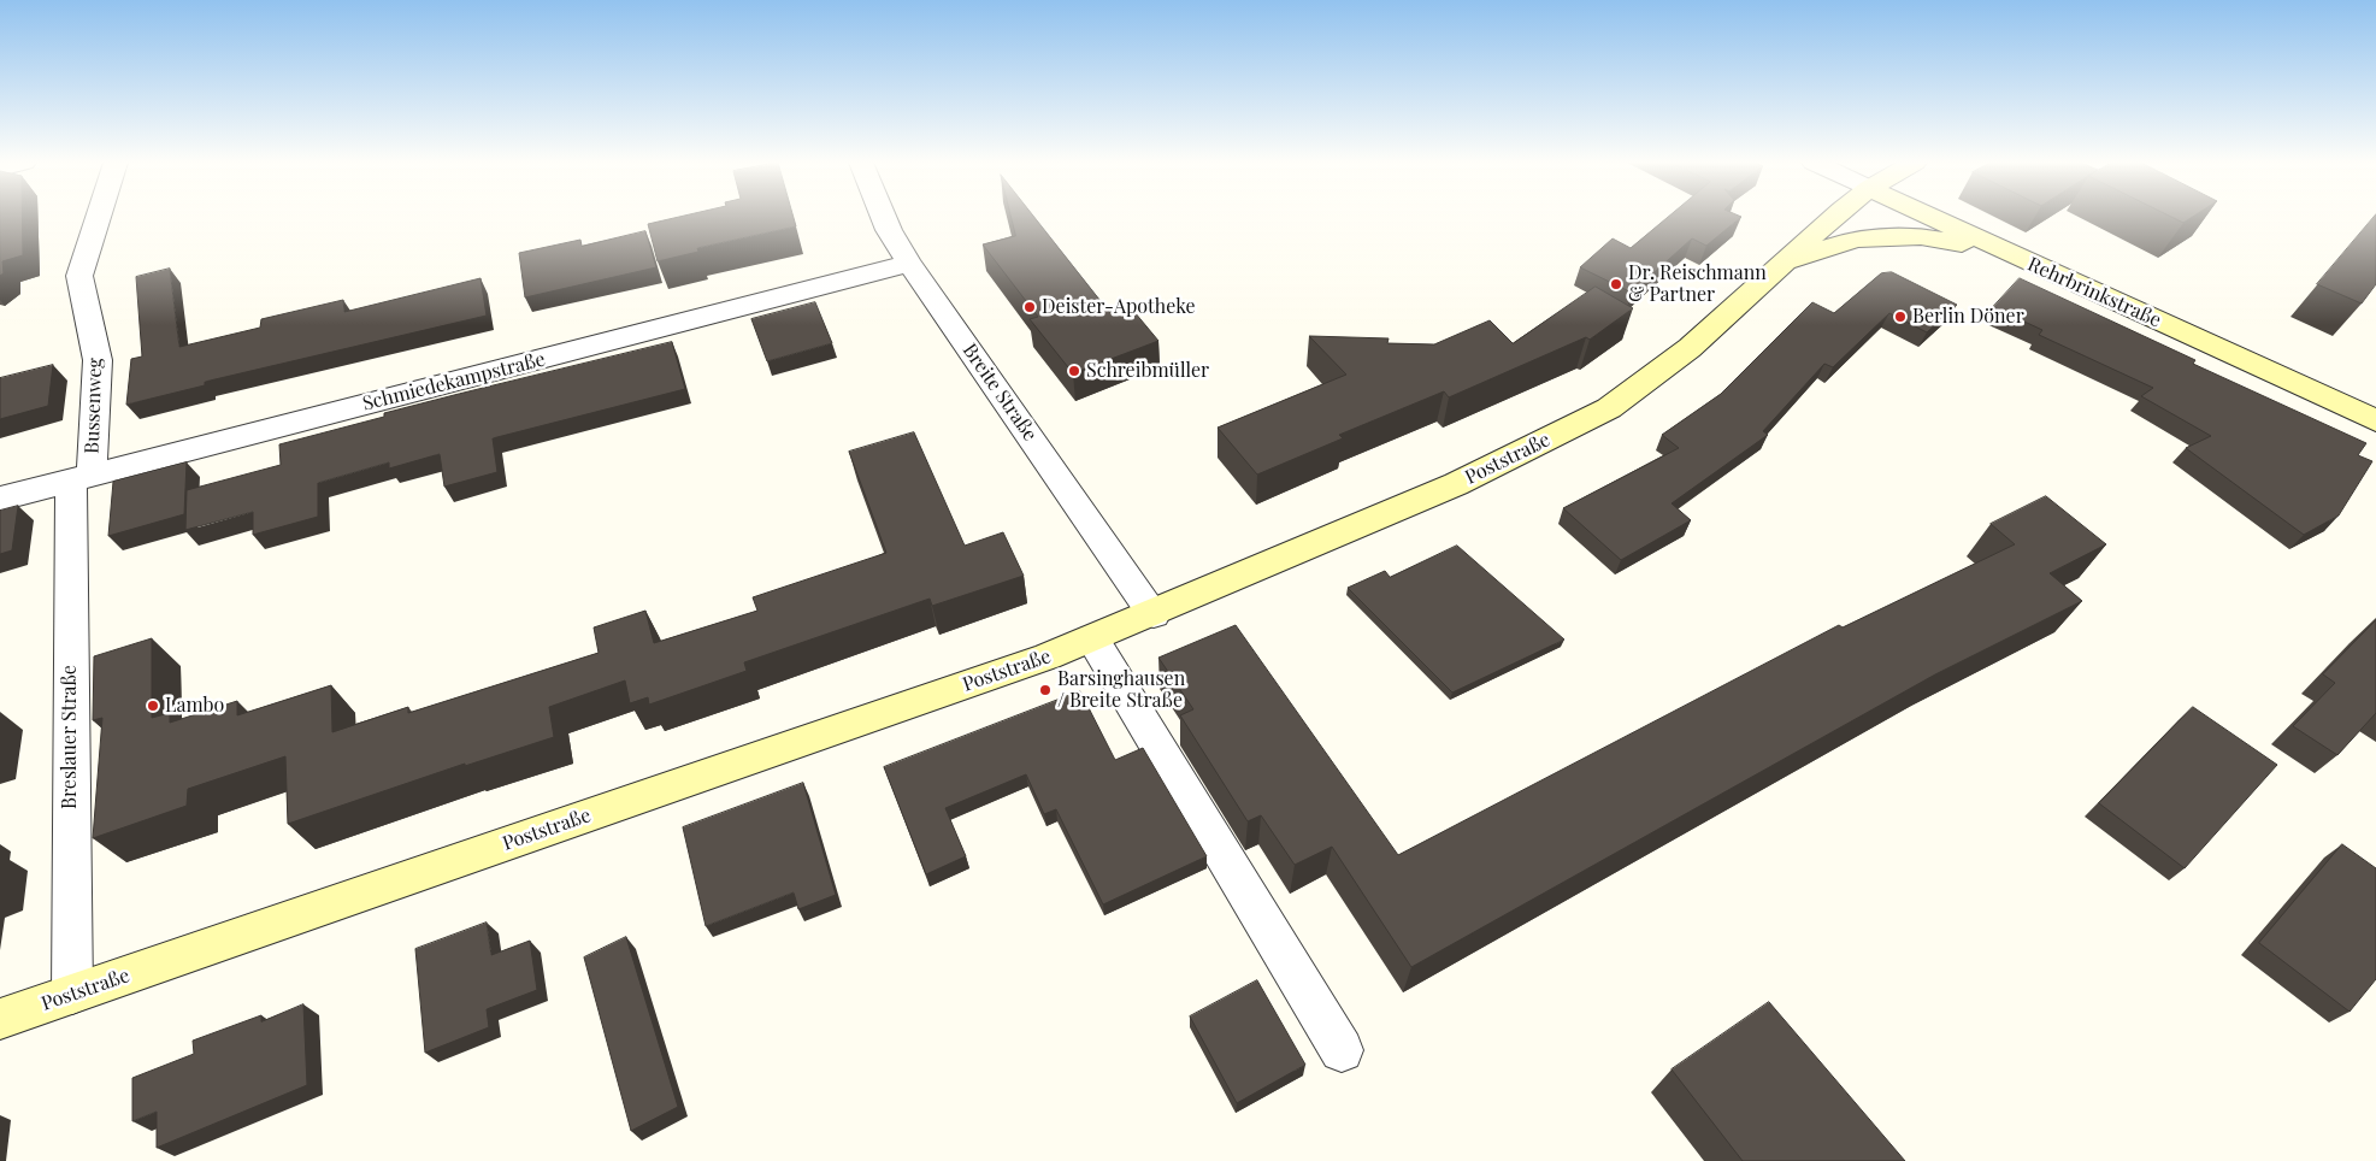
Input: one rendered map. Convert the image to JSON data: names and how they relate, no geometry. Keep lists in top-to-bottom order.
{
  "streets": {
    "main road": ["Rehrbrinkstraße", "Poststraße"],
    "street": [
      "Schmiedekampstraße",
      "Breite Straße",
      "Bussenweg",
      "Breslauer Straße"
    ]
  },
  "crossings": [
    ["Schmiedekampstraße", "Breite Straße"],
    ["Schmiedekampstraße", "Bussenweg"],
    ["Schmiedekampstraße", "Breslauer Straße"],
    ["Breite Straße", "Poststraße"],
    ["Bussenweg", "Breslauer Straße"],
    ["Poststraße", "Breslauer Straße"]
  ],
  "places": [
    "Dr. Reischmann & Partner",
    "Deister-Apotheke",
    "Berlin Döner",
    "Schreibmüller",
    "Barsinghausen / Breite Straße",
    "Lambo"
  ]
}
